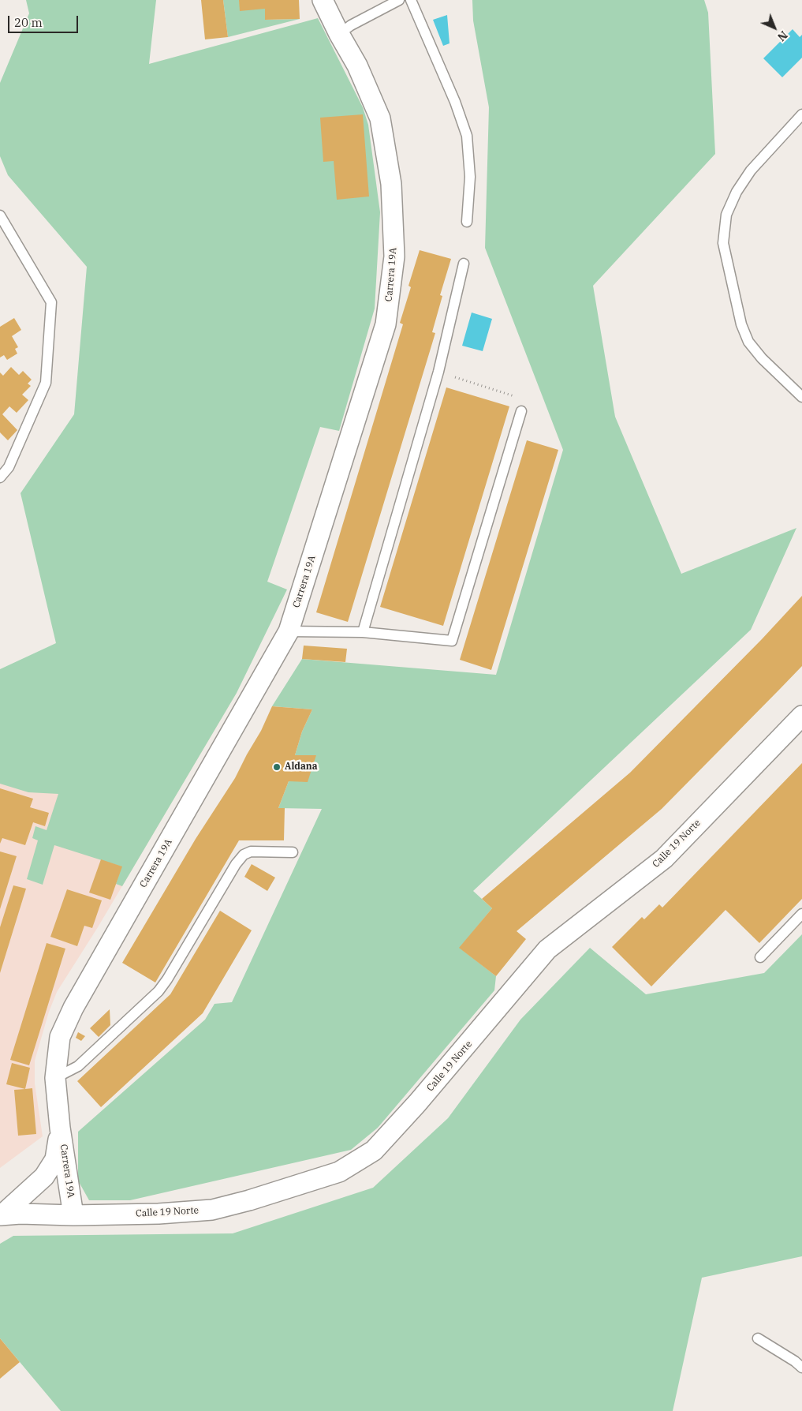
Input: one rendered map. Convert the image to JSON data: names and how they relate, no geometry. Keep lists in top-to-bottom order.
{
  "streets": {
    "street": ["Carrera 19A", "Calle 19 Norte"]
  },
  "crossings": [
    ["Carrera 19A", "Calle 19 Norte"]
  ],
  "places": ["Aldana"],
  "scale_bar": "20 m",
  "north": "bottom right"
}
